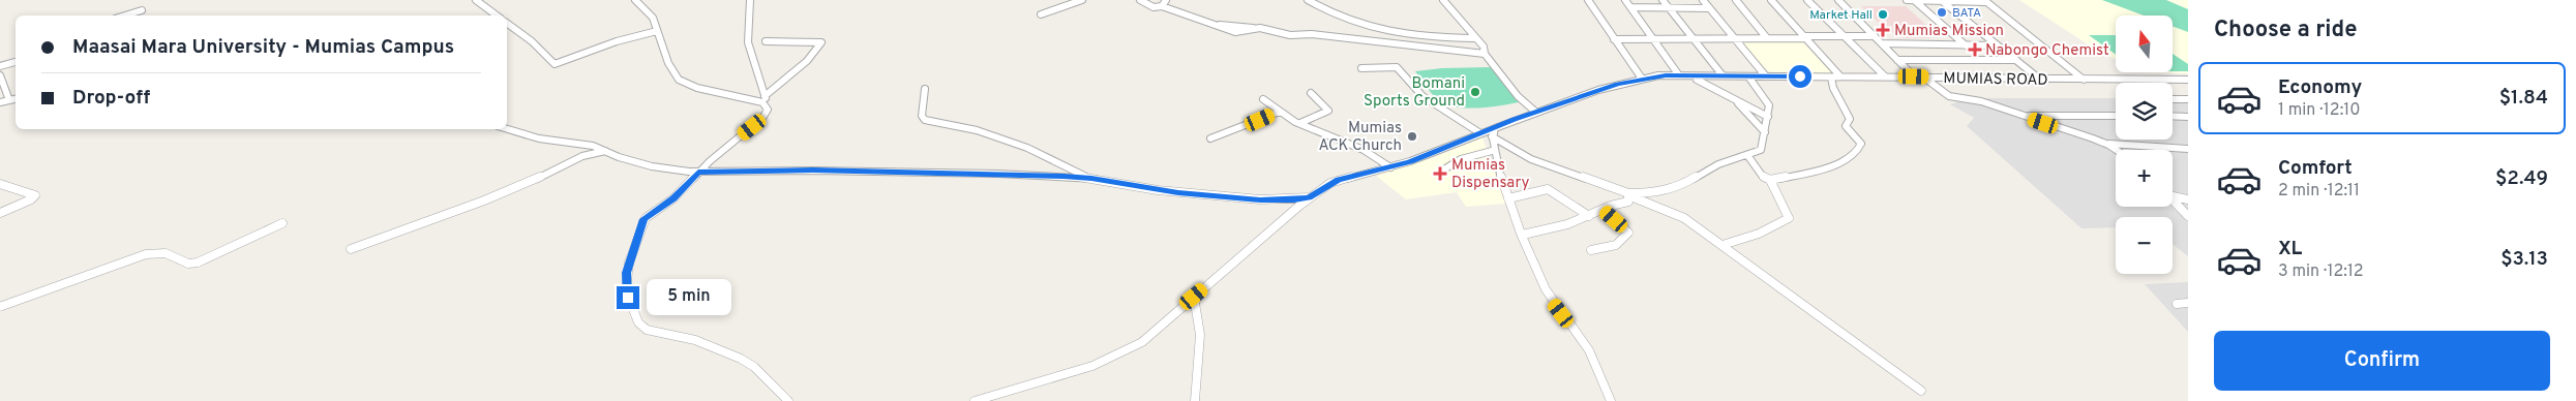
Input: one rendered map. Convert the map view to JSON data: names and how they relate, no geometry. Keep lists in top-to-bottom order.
{
  "streets": {
    "street": ["MUMIAS ROAD"]
  },
  "places": {
    "other": [
      "BATA",
      "Market Hall",
      "Bomani Sports Ground",
      "Mumias ACK Church"
    ],
    "health": ["Mumias Mission", "Nabongo Chemist", "Mumias Dispensary"]
  },
  "north": "top",
  "page": {
    "heading": "Choose a ride",
    "map_buttons": ["+", "−"],
    "banner": ["Maasai Mara University - Mumias Campus", "Drop-off"],
    "list": [
      {
        "name": "Economy",
        "note": "1 min · 12:10",
        "value": "$1.84"
      },
      {
        "name": "Comfort",
        "note": "2 min · 12:11",
        "value": "$2.49"
      },
      {
        "name": "XL",
        "note": "3 min · 12:12",
        "value": "$3.13"
      }
    ],
    "bubble": "5 min",
    "buttons": "Confirm"
  }
}
